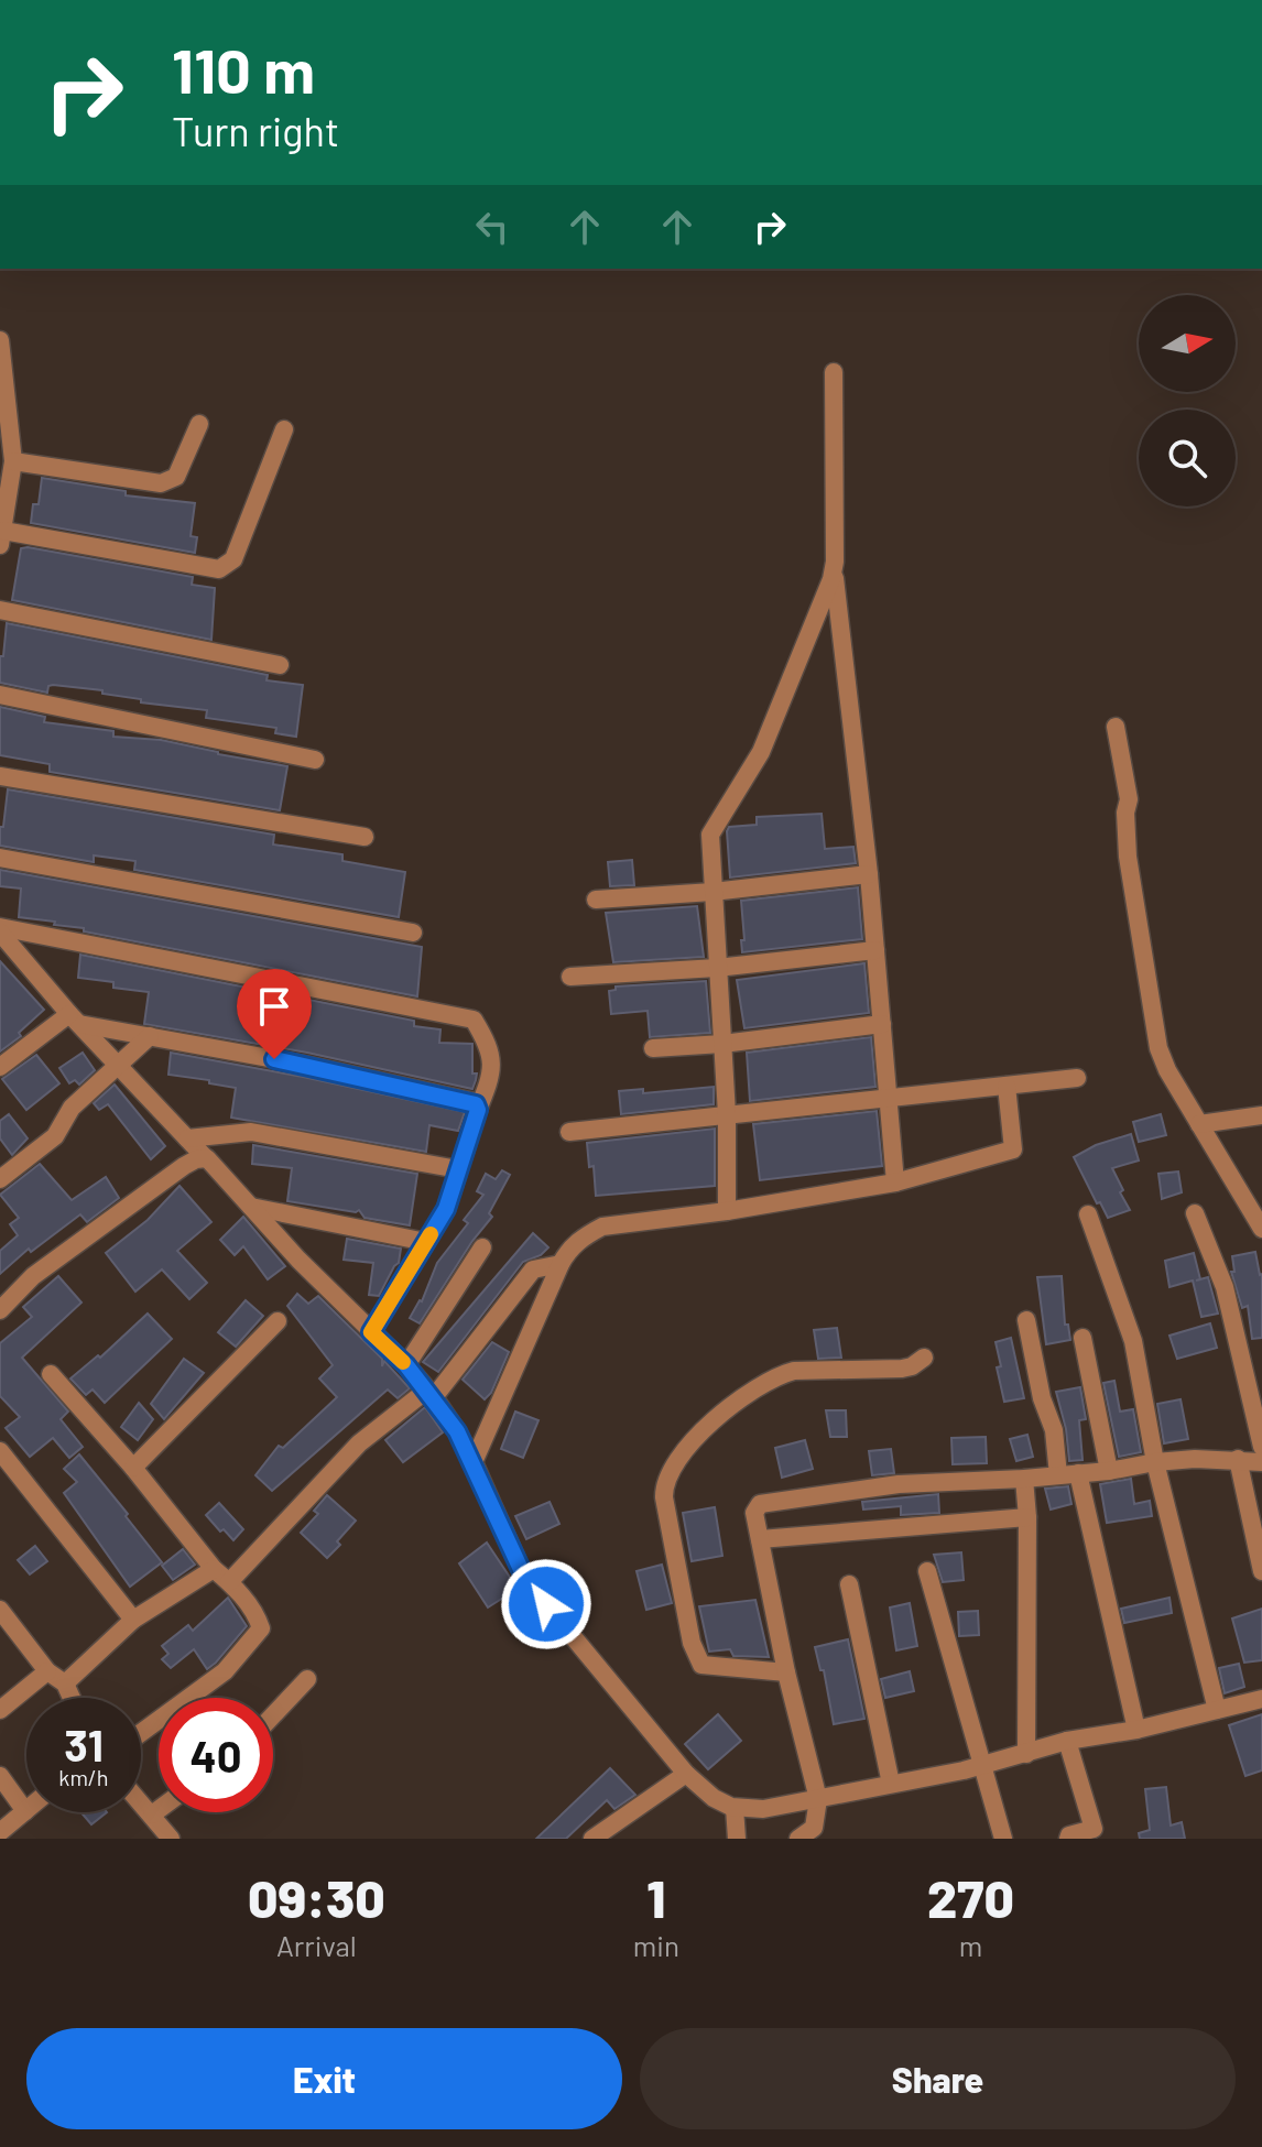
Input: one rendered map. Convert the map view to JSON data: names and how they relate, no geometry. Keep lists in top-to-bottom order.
{
  "north": "right",
  "page": {
    "turn": ["110 m", "Turn right"],
    "speed": "31 km/h",
    "limit": "40",
    "eta": [
      "09:30",
      "Arrival",
      "1",
      "min",
      "270",
      "m"
    ],
    "buttons": ["Exit", "Share"]
  }
}
